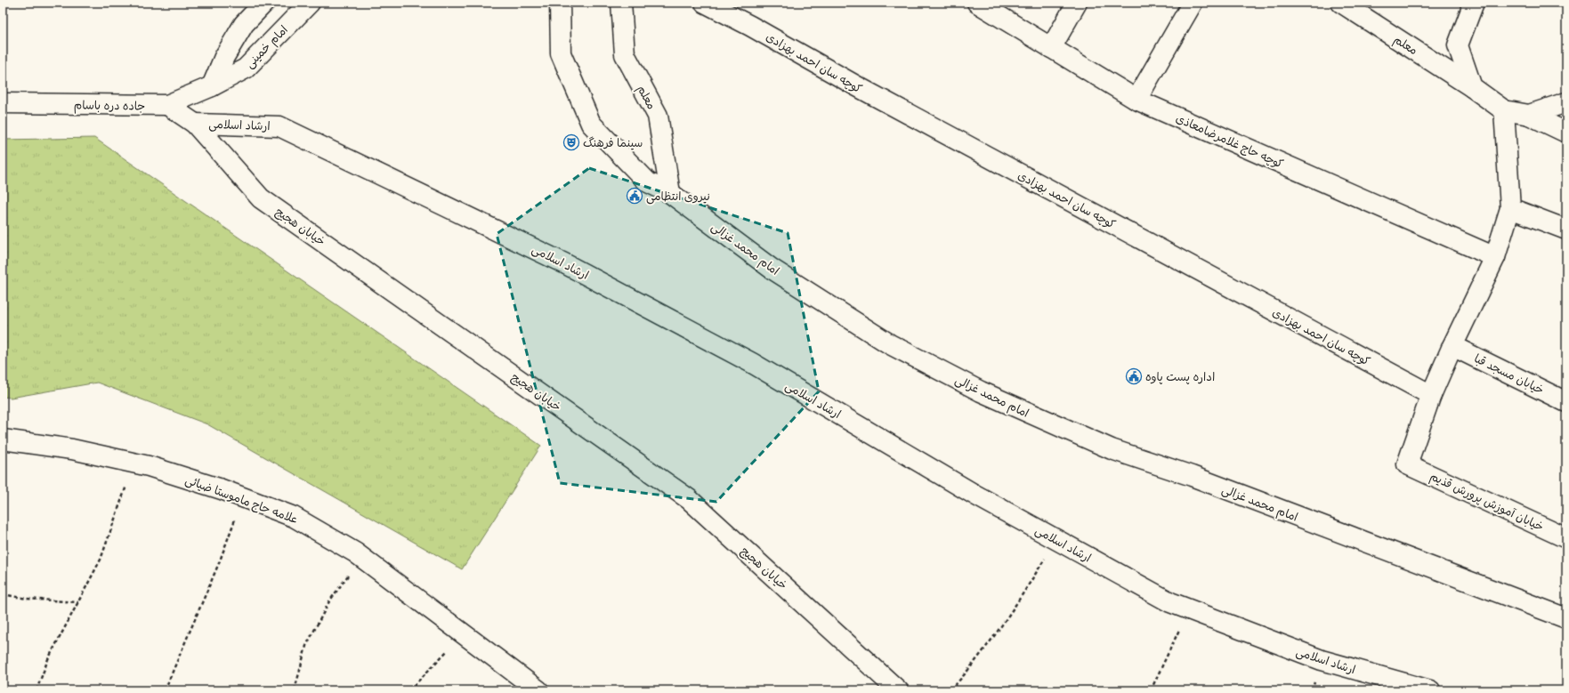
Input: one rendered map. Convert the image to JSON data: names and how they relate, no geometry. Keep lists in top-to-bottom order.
{
  "streets": {
    "street": [
      "معلم",
      "امام خمینی",
      "کوچه سان احمد بهزادی",
      "جاده دره باسام",
      "ارشاد اسلامی",
      "کوچه حاج غلامرضامعاذی",
      "خیابان هجیج",
      "امام محمد غزالی",
      "خیابان مسجد قبا",
      "علامه حاج ماموستا ضیائی",
      "خیابان آموزش پرورش قذیم"
    ]
  },
  "crossings": [
    ["معلم", "امام محمد غزالی"],
    ["امام خمینی", "جاده دره باسام"],
    ["کوچه سان احمد بهزادی", "خیابان آموزش پرورش قذیم"],
    ["جاده دره باسام", "خیابان هجیج"],
    ["ارشاد اسلامی", "خیابان هجیج"]
  ],
  "places": {
    "theatre": ["سینما فرهنگ"],
    "public building": ["نیروی انتظامی", "اداره پست پاوه"]
  }
}
